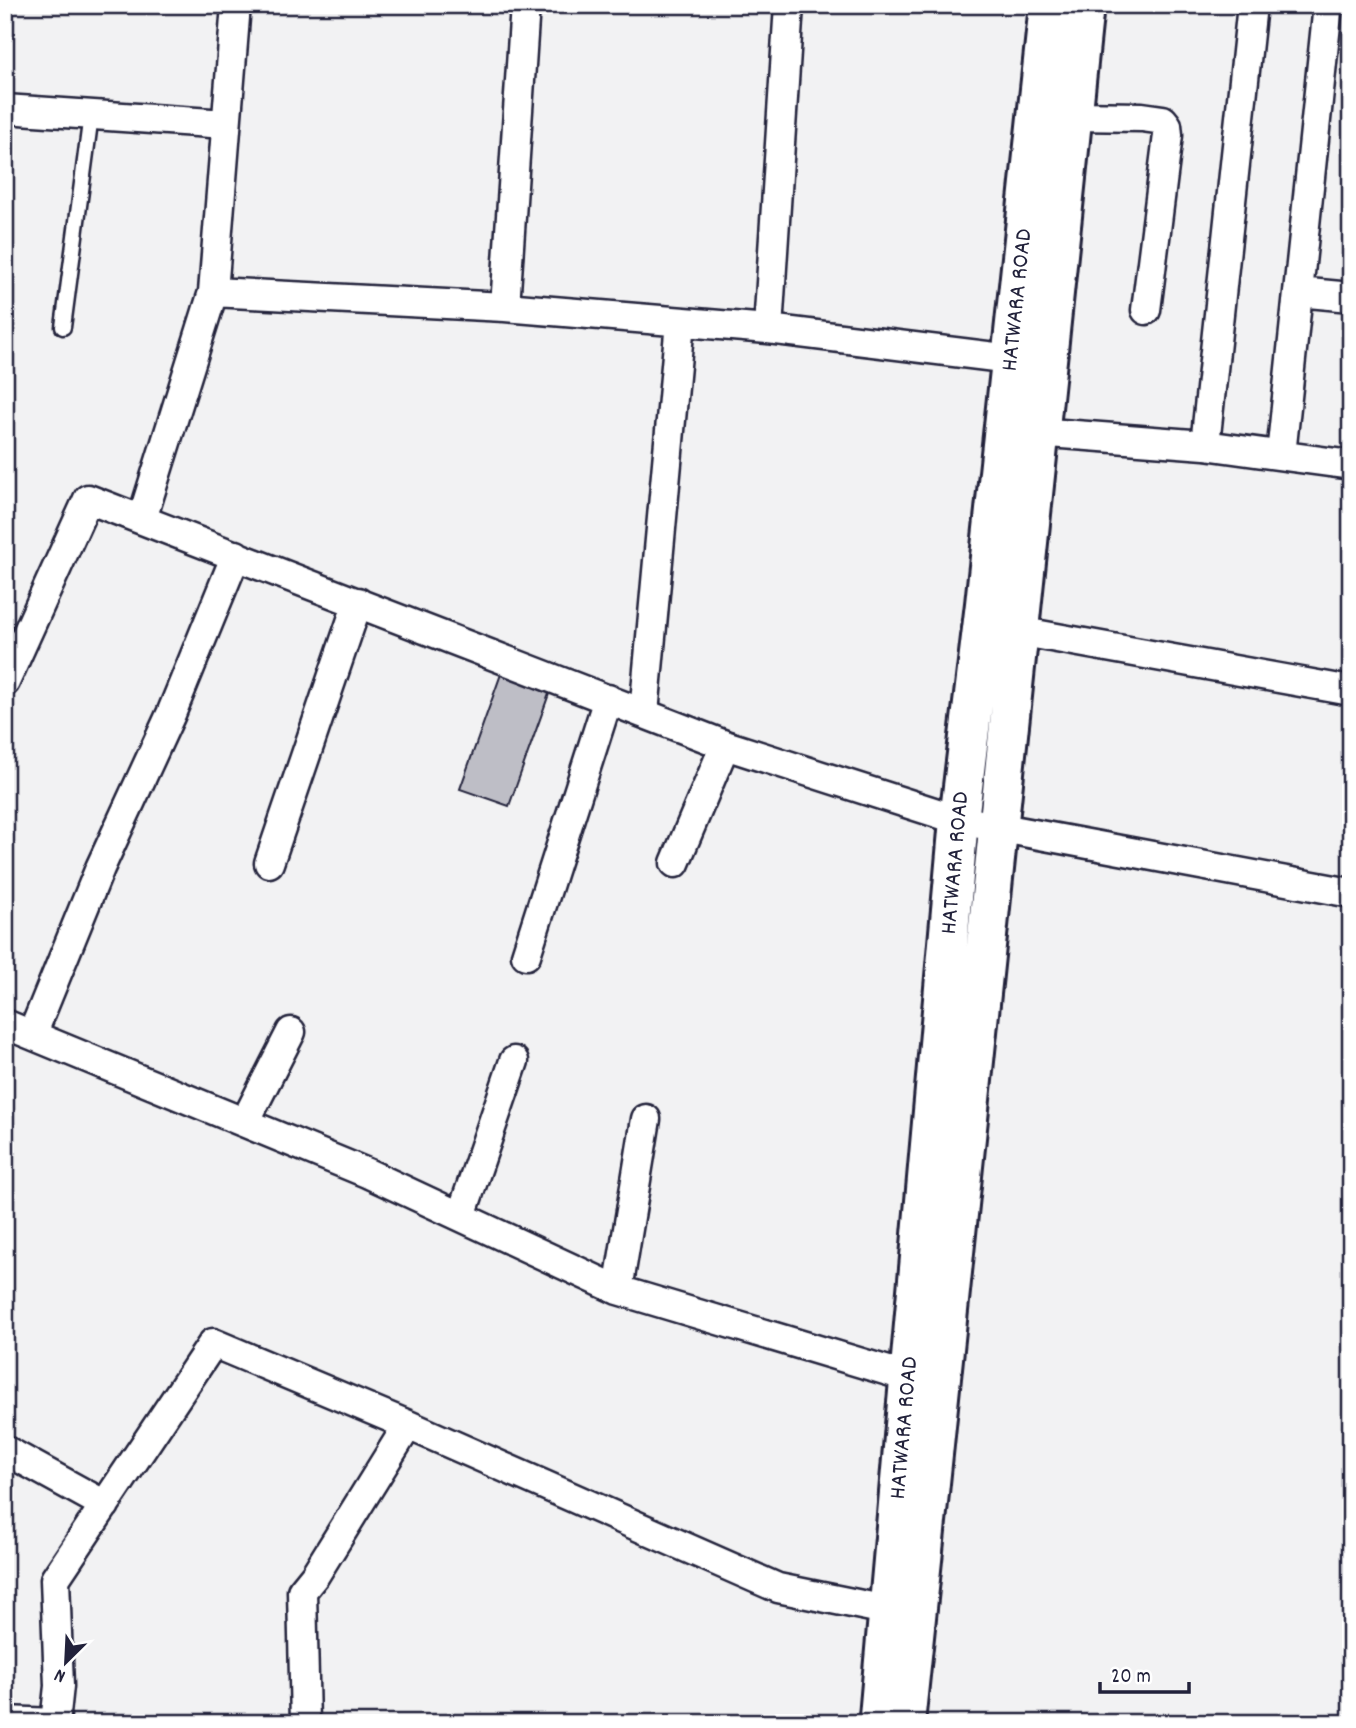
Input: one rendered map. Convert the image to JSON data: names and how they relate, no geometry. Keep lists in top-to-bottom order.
{
  "streets": {
    "street": ["HATWARA ROAD"]
  },
  "scale_bar": "20 m",
  "north": "bottom left"
}
